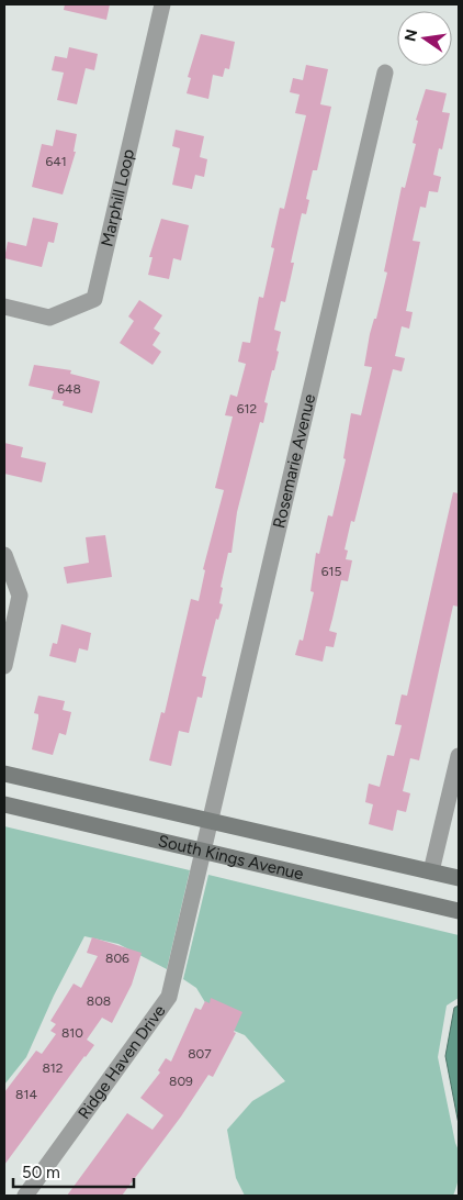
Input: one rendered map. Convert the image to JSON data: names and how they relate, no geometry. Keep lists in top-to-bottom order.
{
  "streets": {
    "main road": ["South Kings Avenue"],
    "street": ["Marphill Loop", "Rosemarie Avenue", "Ridge Haven Drive"]
  },
  "crossings": [
    ["Rosemarie Avenue", "South Kings Avenue"],
    ["Rosemarie Avenue", "Ridge Haven Drive"],
    ["South Kings Avenue", "Ridge Haven Drive"]
  ],
  "house_numbers": [
    "641",
    "648",
    "612",
    "615",
    "806",
    "808",
    "810",
    "807",
    "812",
    "809",
    "814"
  ],
  "scale_bar": "50 m",
  "north": "left"
}
